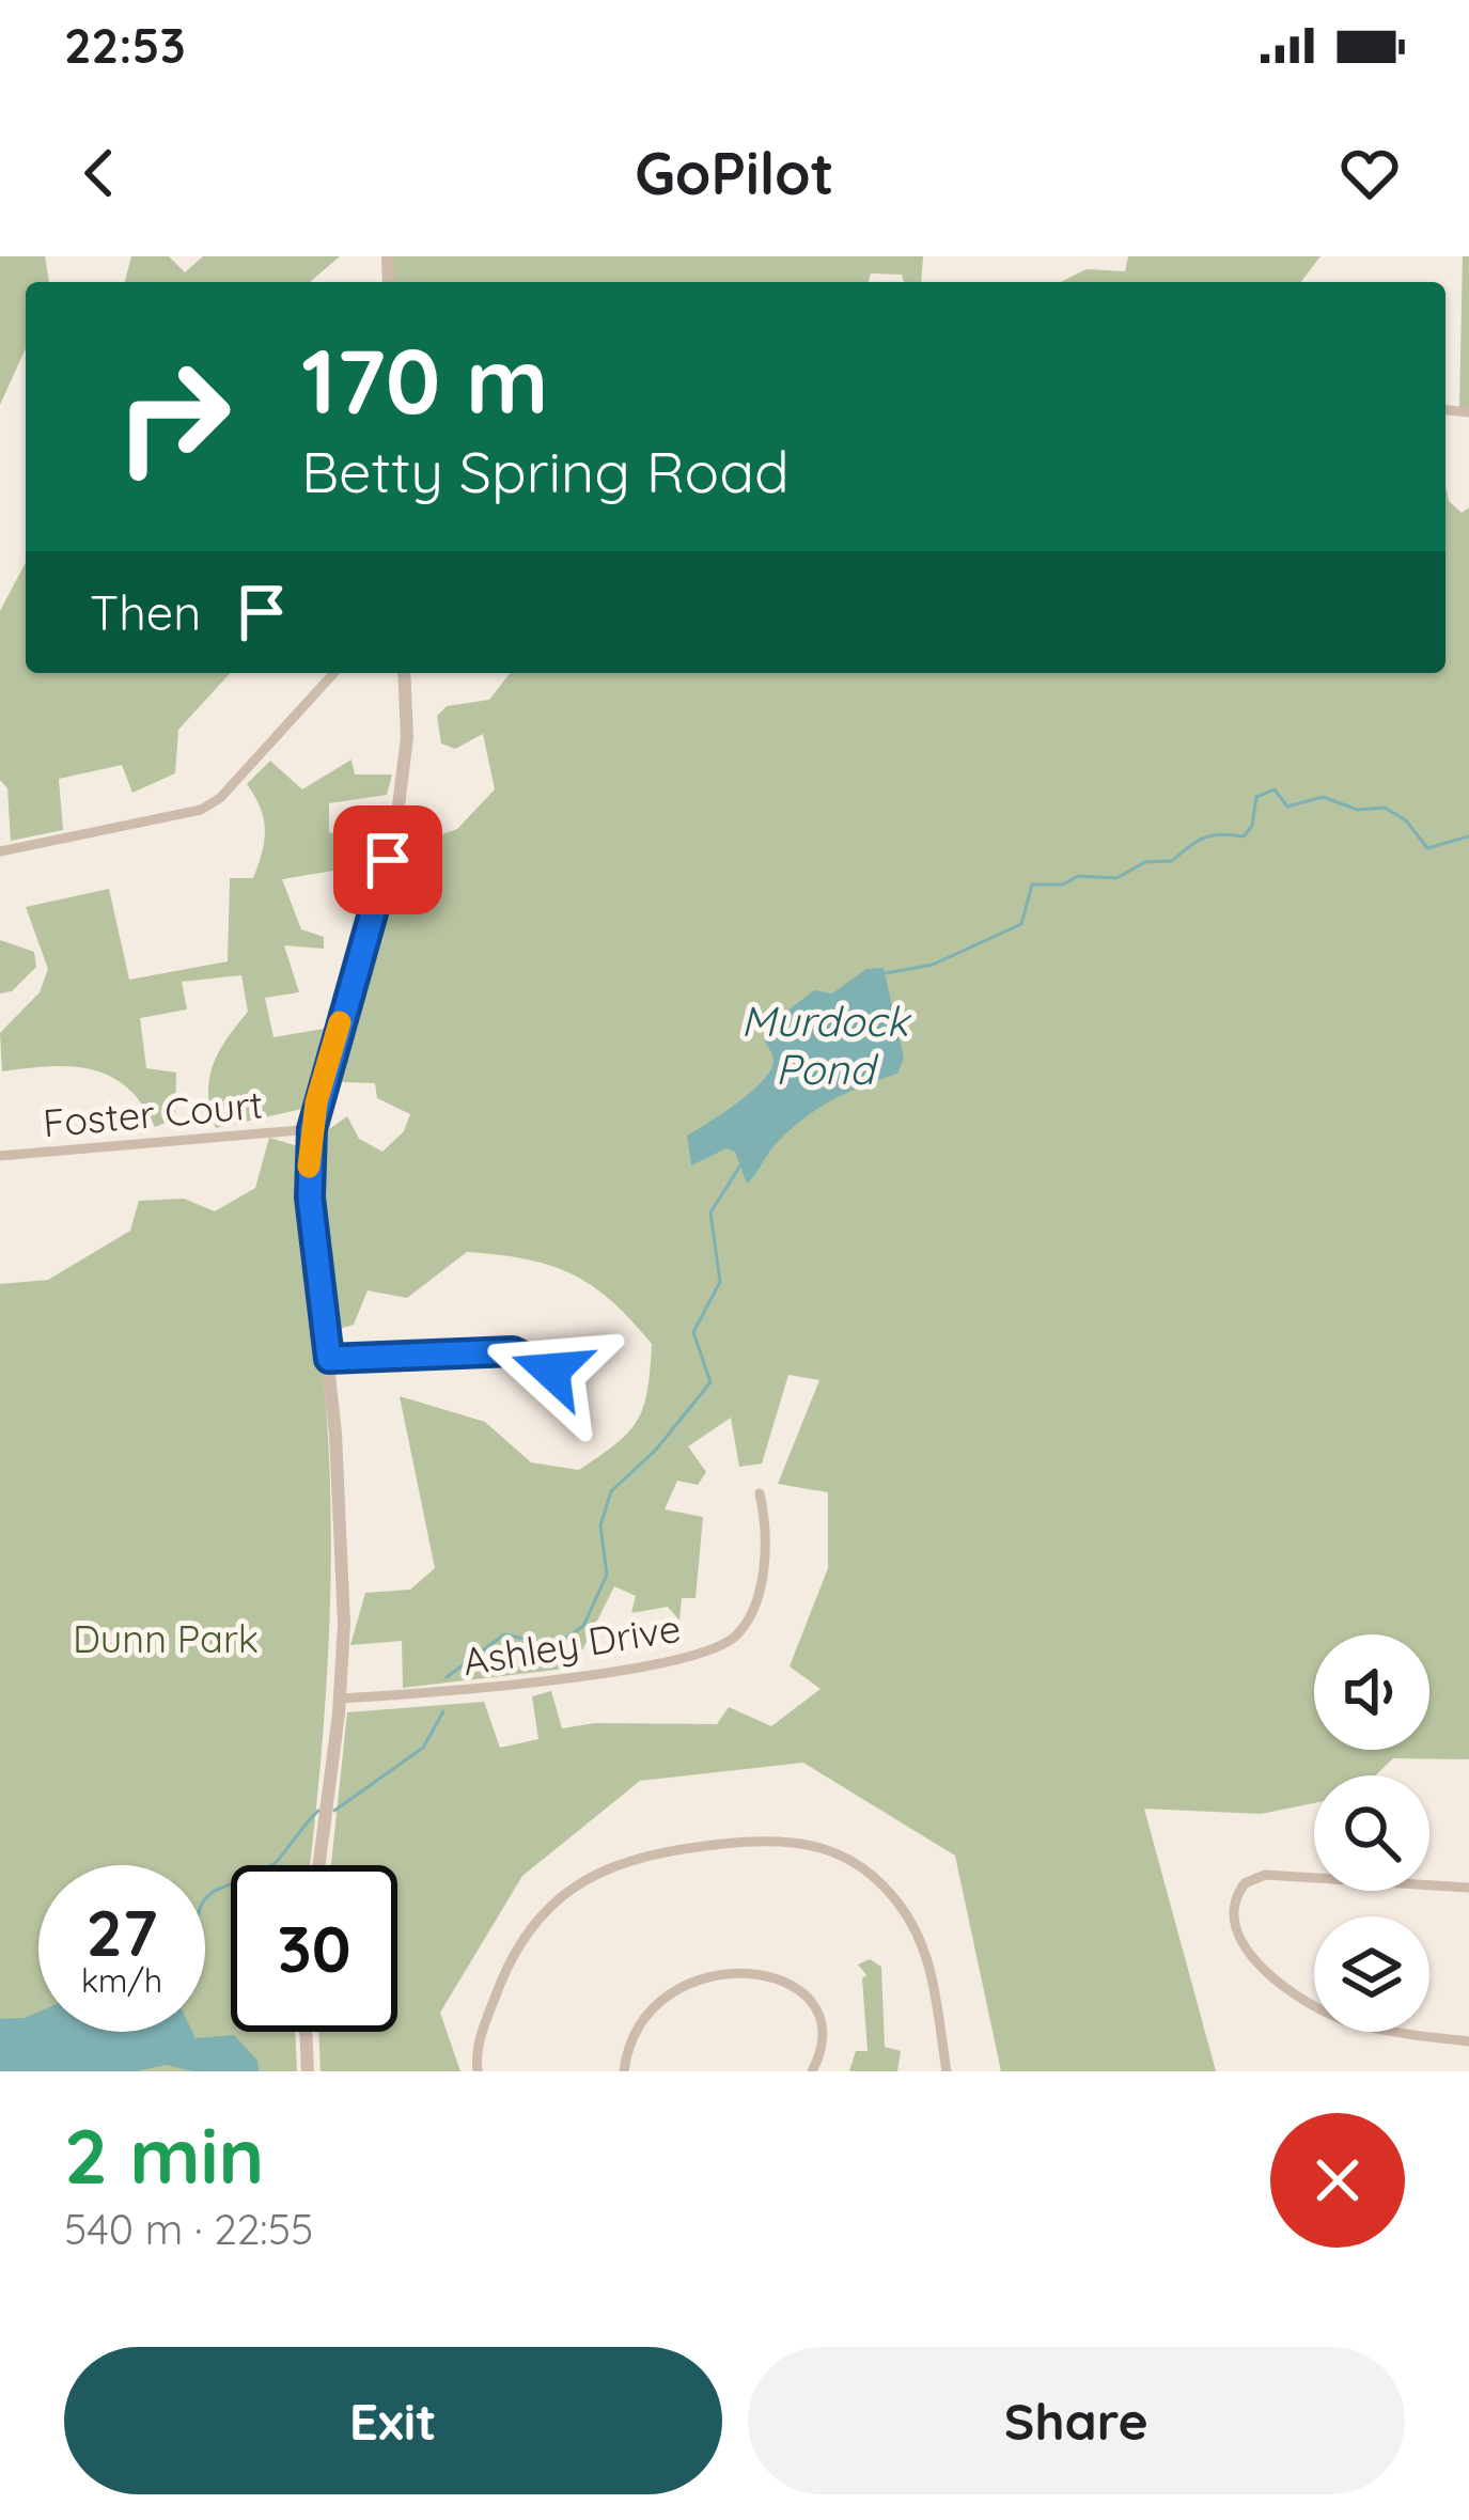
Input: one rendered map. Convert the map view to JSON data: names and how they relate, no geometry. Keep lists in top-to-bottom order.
{
  "streets": {
    "street": ["Foster Court", "Ashley Drive"]
  },
  "water": ["Murdock Pond"],
  "parks": ["Dunn Park"],
  "page": {
    "status": "22:53",
    "header": "GoPilot",
    "turn": ["170 m", "Betty Spring Road"],
    "then": "Then",
    "speed": "27 km/h",
    "limit": "30",
    "heading": ["2 min", "540 m · 22:55"],
    "buttons": ["Exit", "Share"]
  }
}
